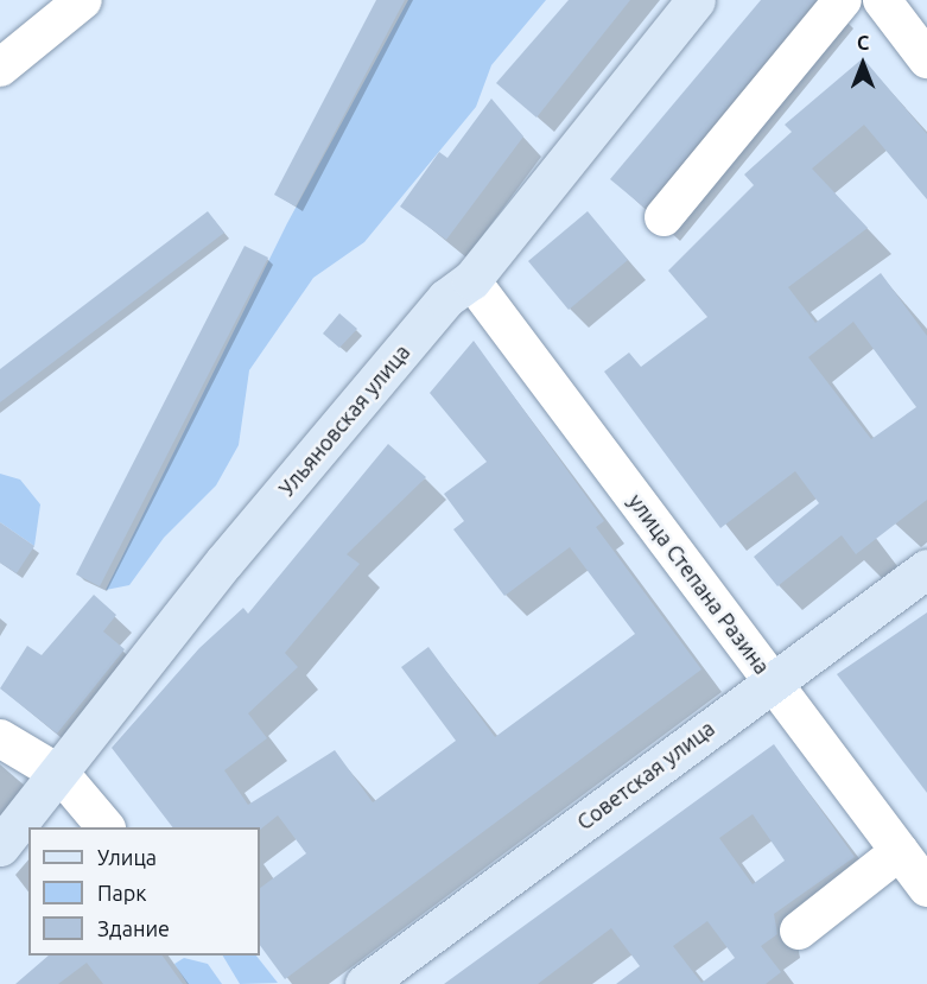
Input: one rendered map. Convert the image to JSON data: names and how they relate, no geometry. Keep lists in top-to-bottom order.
{
  "streets": {
    "main road": ["Ульяновская улица", "Советская улица"],
    "street": ["улица Степана Разина"]
  },
  "crossings": [
    ["Ульяновская улица", "улица Степана Разина"],
    ["улица Степана Разина", "Советская улица"]
  ],
  "legend": ["Улица", "Парк", "Здание"],
  "north": "top"
}
